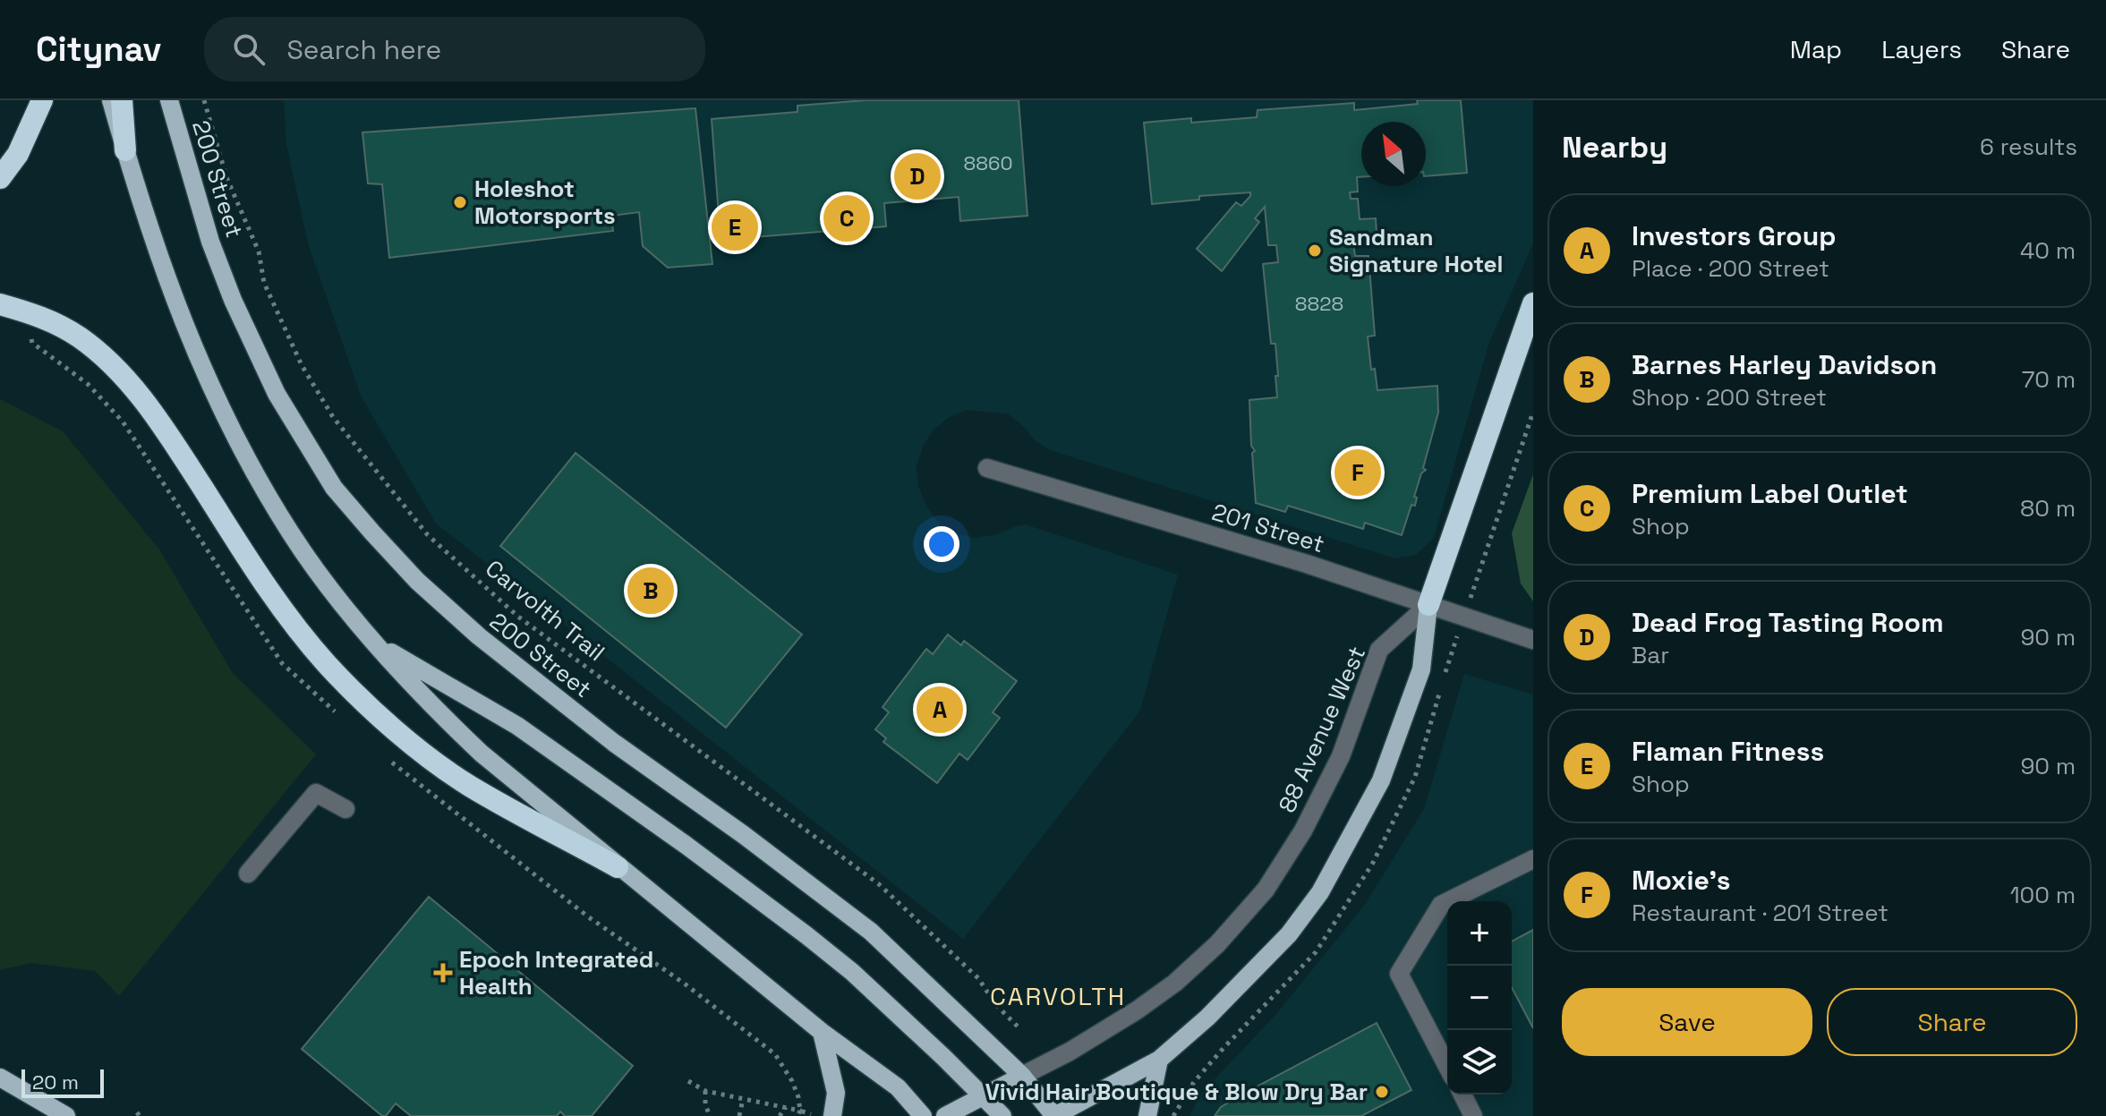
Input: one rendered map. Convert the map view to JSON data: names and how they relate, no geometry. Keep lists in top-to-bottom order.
{
  "streets": {
    "main road": ["200 Street", "88 Avenue West"],
    "street": ["201 Street"],
    "path": ["Carvolth Trail"]
  },
  "crossings": [
    ["200 Street", "88 Avenue West"],
    ["201 Street", "88 Avenue West"]
  ],
  "districts": ["CARVOLTH"],
  "places": {
    "other": ["Holeshot Motorsports", "Sandman Signature Hotel", "Vivid Hair Boutique & Blow Dry Bar"],
    "health": ["Epoch Integrated Health"]
  },
  "house_numbers": ["8860", "8828"],
  "scale_bar": "20 m",
  "north": "top left",
  "page": {
    "header": "Citynav",
    "search": "Search here",
    "nav": ["Map", "Layers", "Share"],
    "heading": ["Nearby", "6 results"],
    "pins": [
      "D",
      "C",
      "E",
      "F",
      "B",
      "A"
    ],
    "list": [
      {
        "mark": "A",
        "name": "Investors Group",
        "note": "Place · 200 Street",
        "value": "40 m"
      },
      {
        "mark": "B",
        "name": "Barnes Harley Davidson",
        "note": "Shop · 200 Street",
        "value": "70 m"
      },
      {
        "mark": "C",
        "name": "Premium Label Outlet",
        "note": "Shop",
        "value": "80 m"
      },
      {
        "mark": "D",
        "name": "Dead Frog Tasting Room",
        "note": "Bar",
        "value": "90 m"
      },
      {
        "mark": "E",
        "name": "Flaman Fitness",
        "note": "Shop",
        "value": "90 m"
      },
      {
        "mark": "F",
        "name": "Moxie's",
        "note": "Restaurant · 201 Street",
        "value": "100 m"
      }
    ],
    "map_buttons": ["+", "−"],
    "buttons": ["Save", "Share"],
    "scale": "20 m"
  }
}
